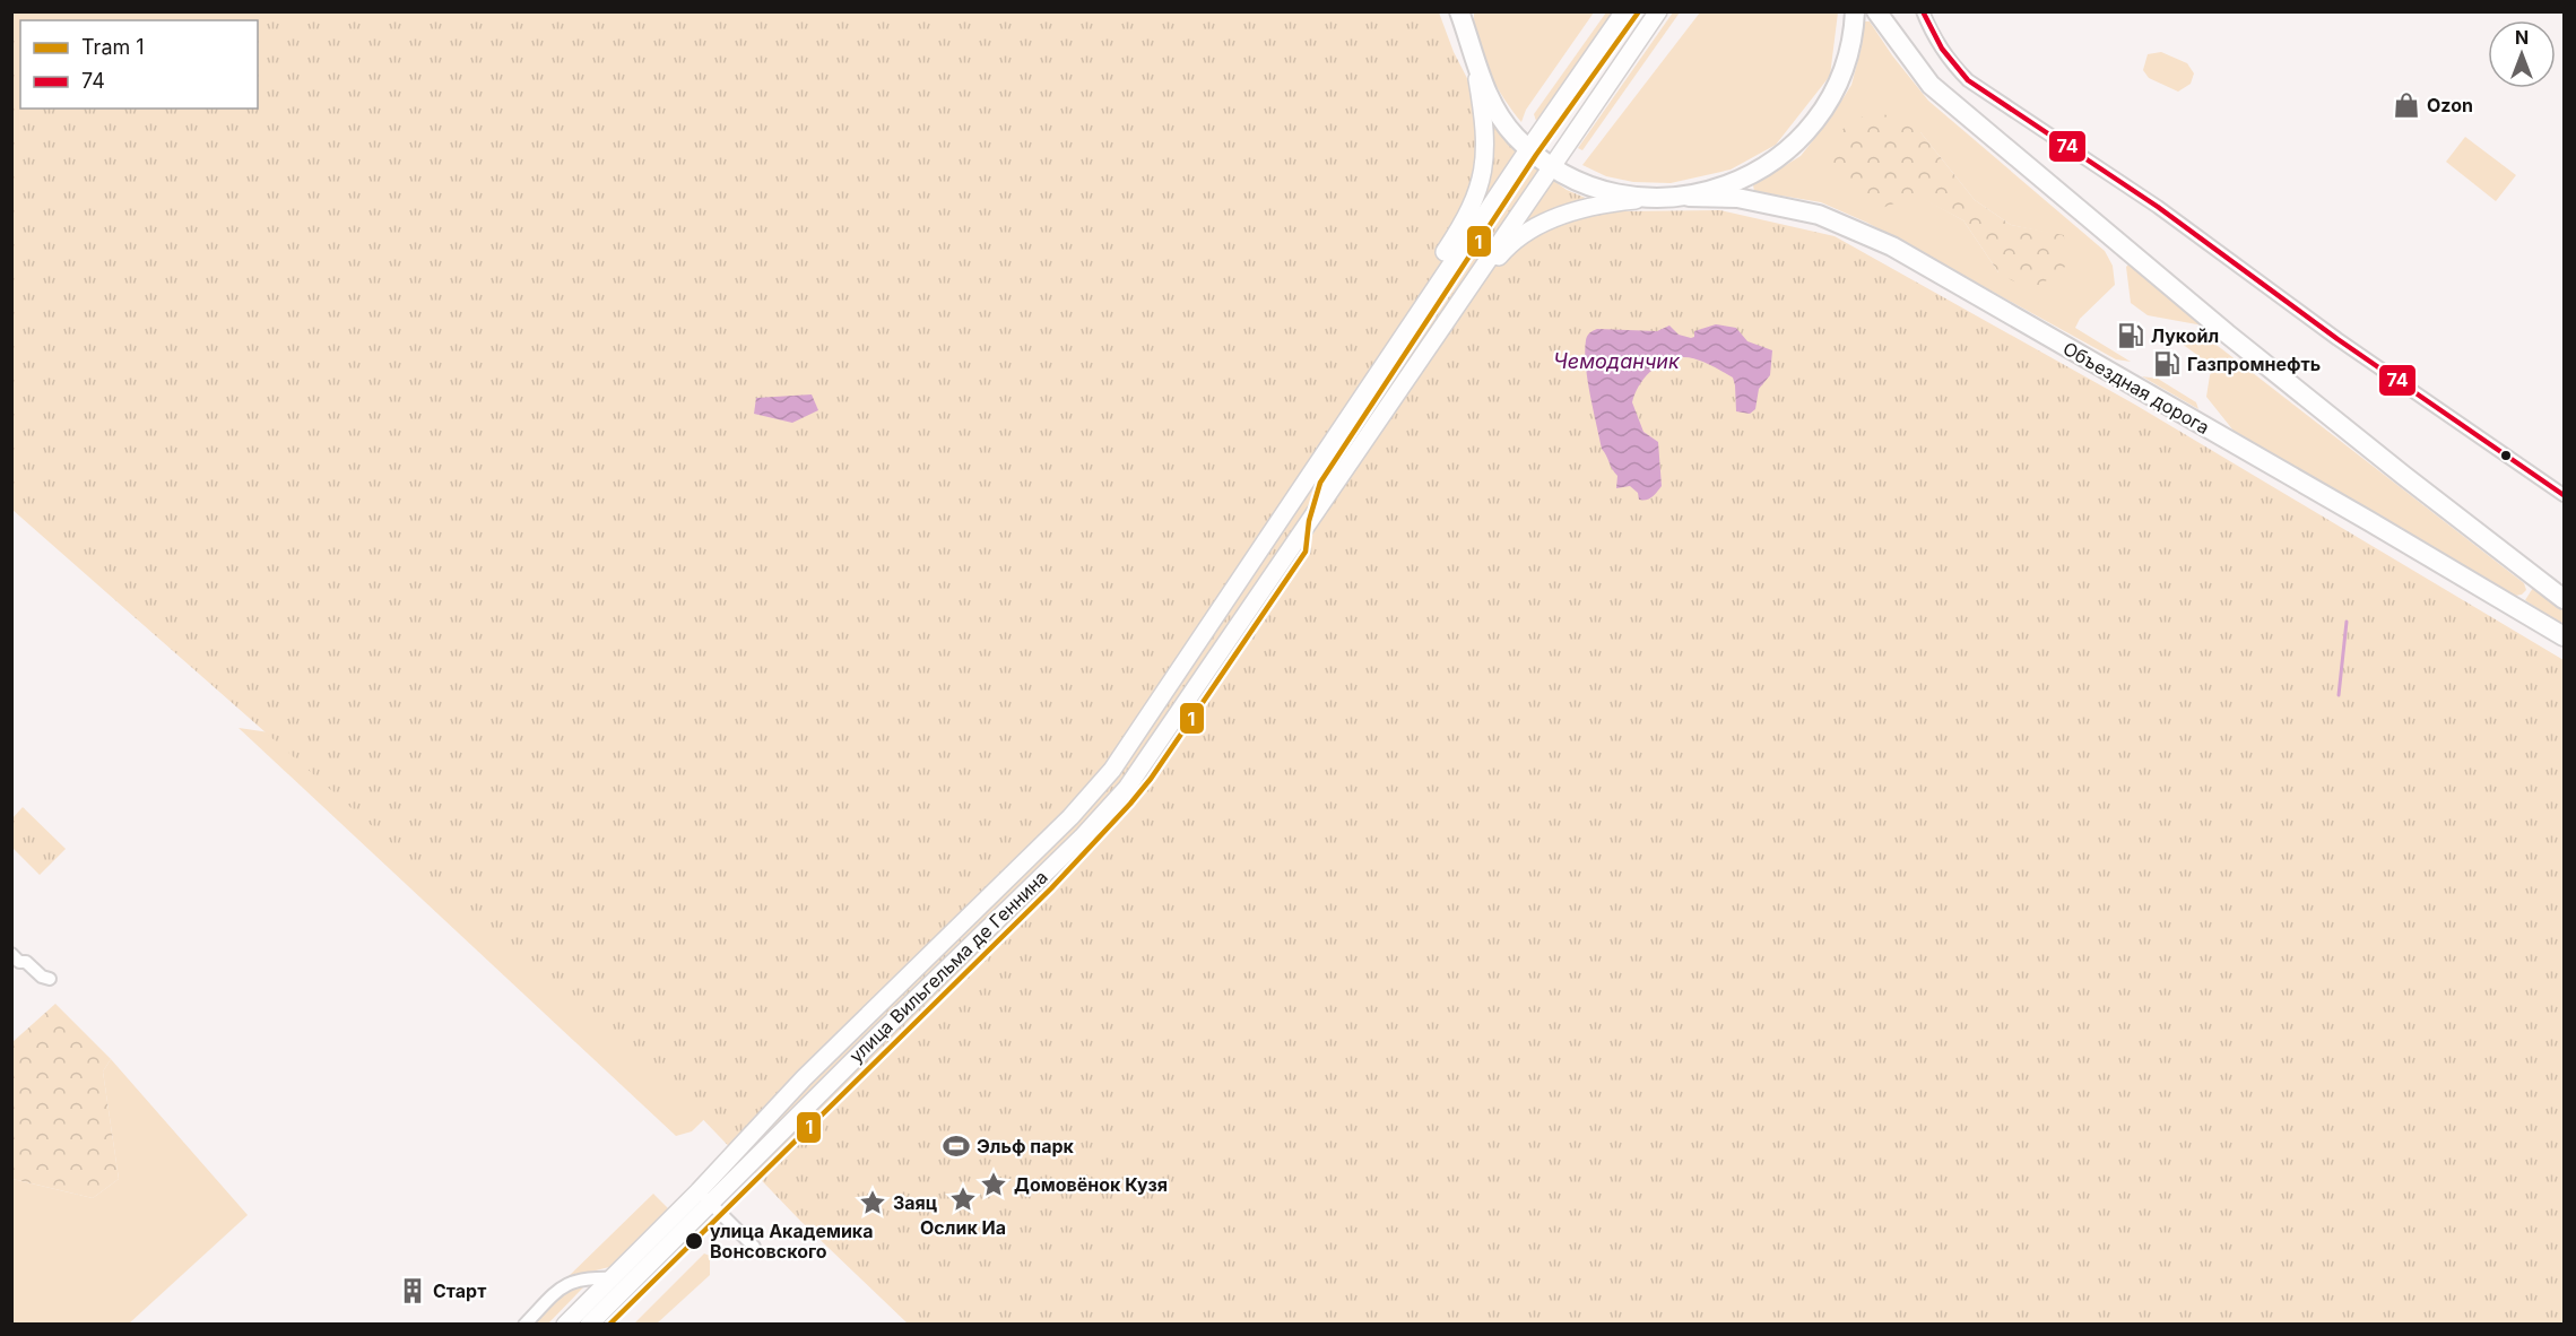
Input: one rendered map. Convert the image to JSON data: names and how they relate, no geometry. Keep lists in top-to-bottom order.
{
  "streets": {
    "main road": ["Объездная дорога", "улица Вильгельма де Геннина"]
  },
  "water": ["Чемоданчик"],
  "places": {
    "shop": ["Ozon"],
    "fuel station": ["Лукойл", "Газпромнефть"],
    "sports": ["Эльф парк"],
    "place": ["Домовёнок Кузя", "Ослик Иа", "Заяц"],
    "other": ["улица Академика Вонсовского"],
    "building": ["Старт"]
  },
  "lines": ["tram line 1", "transit line 74"],
  "legend": ["Tram 1", "74"],
  "north": "top"
}
